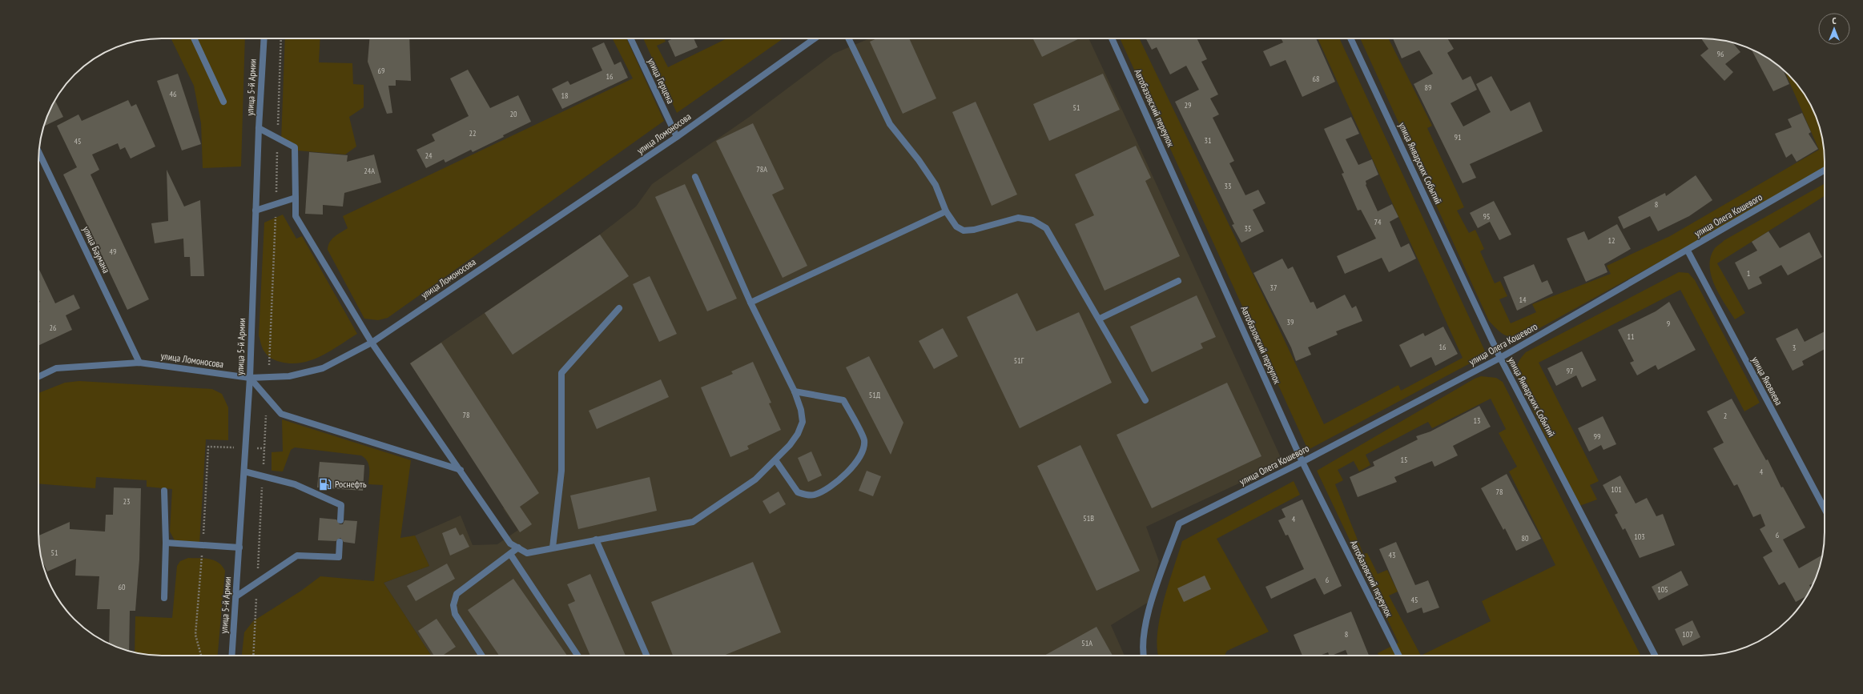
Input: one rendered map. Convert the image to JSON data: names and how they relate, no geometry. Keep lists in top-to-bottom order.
{
  "streets": {
    "street": [
      "улица Герцена",
      "улица 5-й Армии",
      "Автобазовский переулок",
      "улица Ломоносова",
      "улица Январских Событий",
      "улица Олега Кошевого",
      "улица Баумана",
      "улица Яковлева"
    ]
  },
  "crossings": [
    ["улица Герцена", "улица Ломоносова"],
    ["улица 5-й Армии", "улица Ломоносова"],
    ["Автобазовский переулок", "улица Олега Кошевого"],
    ["улица Ломоносова", "улица Баумана"],
    ["улица Январских Событий", "улица Олега Кошевого"],
    ["улица Олега Кошевого", "улица Яковлева"]
  ],
  "places": {
    "fuel station": ["Роснефть"]
  },
  "house_numbers": [
    "96",
    "69",
    "16",
    "68",
    "89",
    "46",
    "18",
    "29",
    "51",
    "20",
    "22",
    "91",
    "31",
    "45",
    "24",
    "78А",
    "24А",
    "33",
    "8",
    "95",
    "74",
    "35",
    "12",
    "49",
    "1",
    "37",
    "14",
    "39",
    "9",
    "26",
    "11",
    "16",
    "3",
    "51Г",
    "97",
    "51Д",
    "78",
    "2",
    "13",
    "99",
    "15",
    "4",
    "101",
    "78",
    "23",
    "51В",
    "4",
    "6",
    "103",
    "80",
    "51",
    "43",
    "6",
    "60",
    "105",
    "45",
    "8",
    "107",
    "51А"
  ],
  "north": "top"
}
